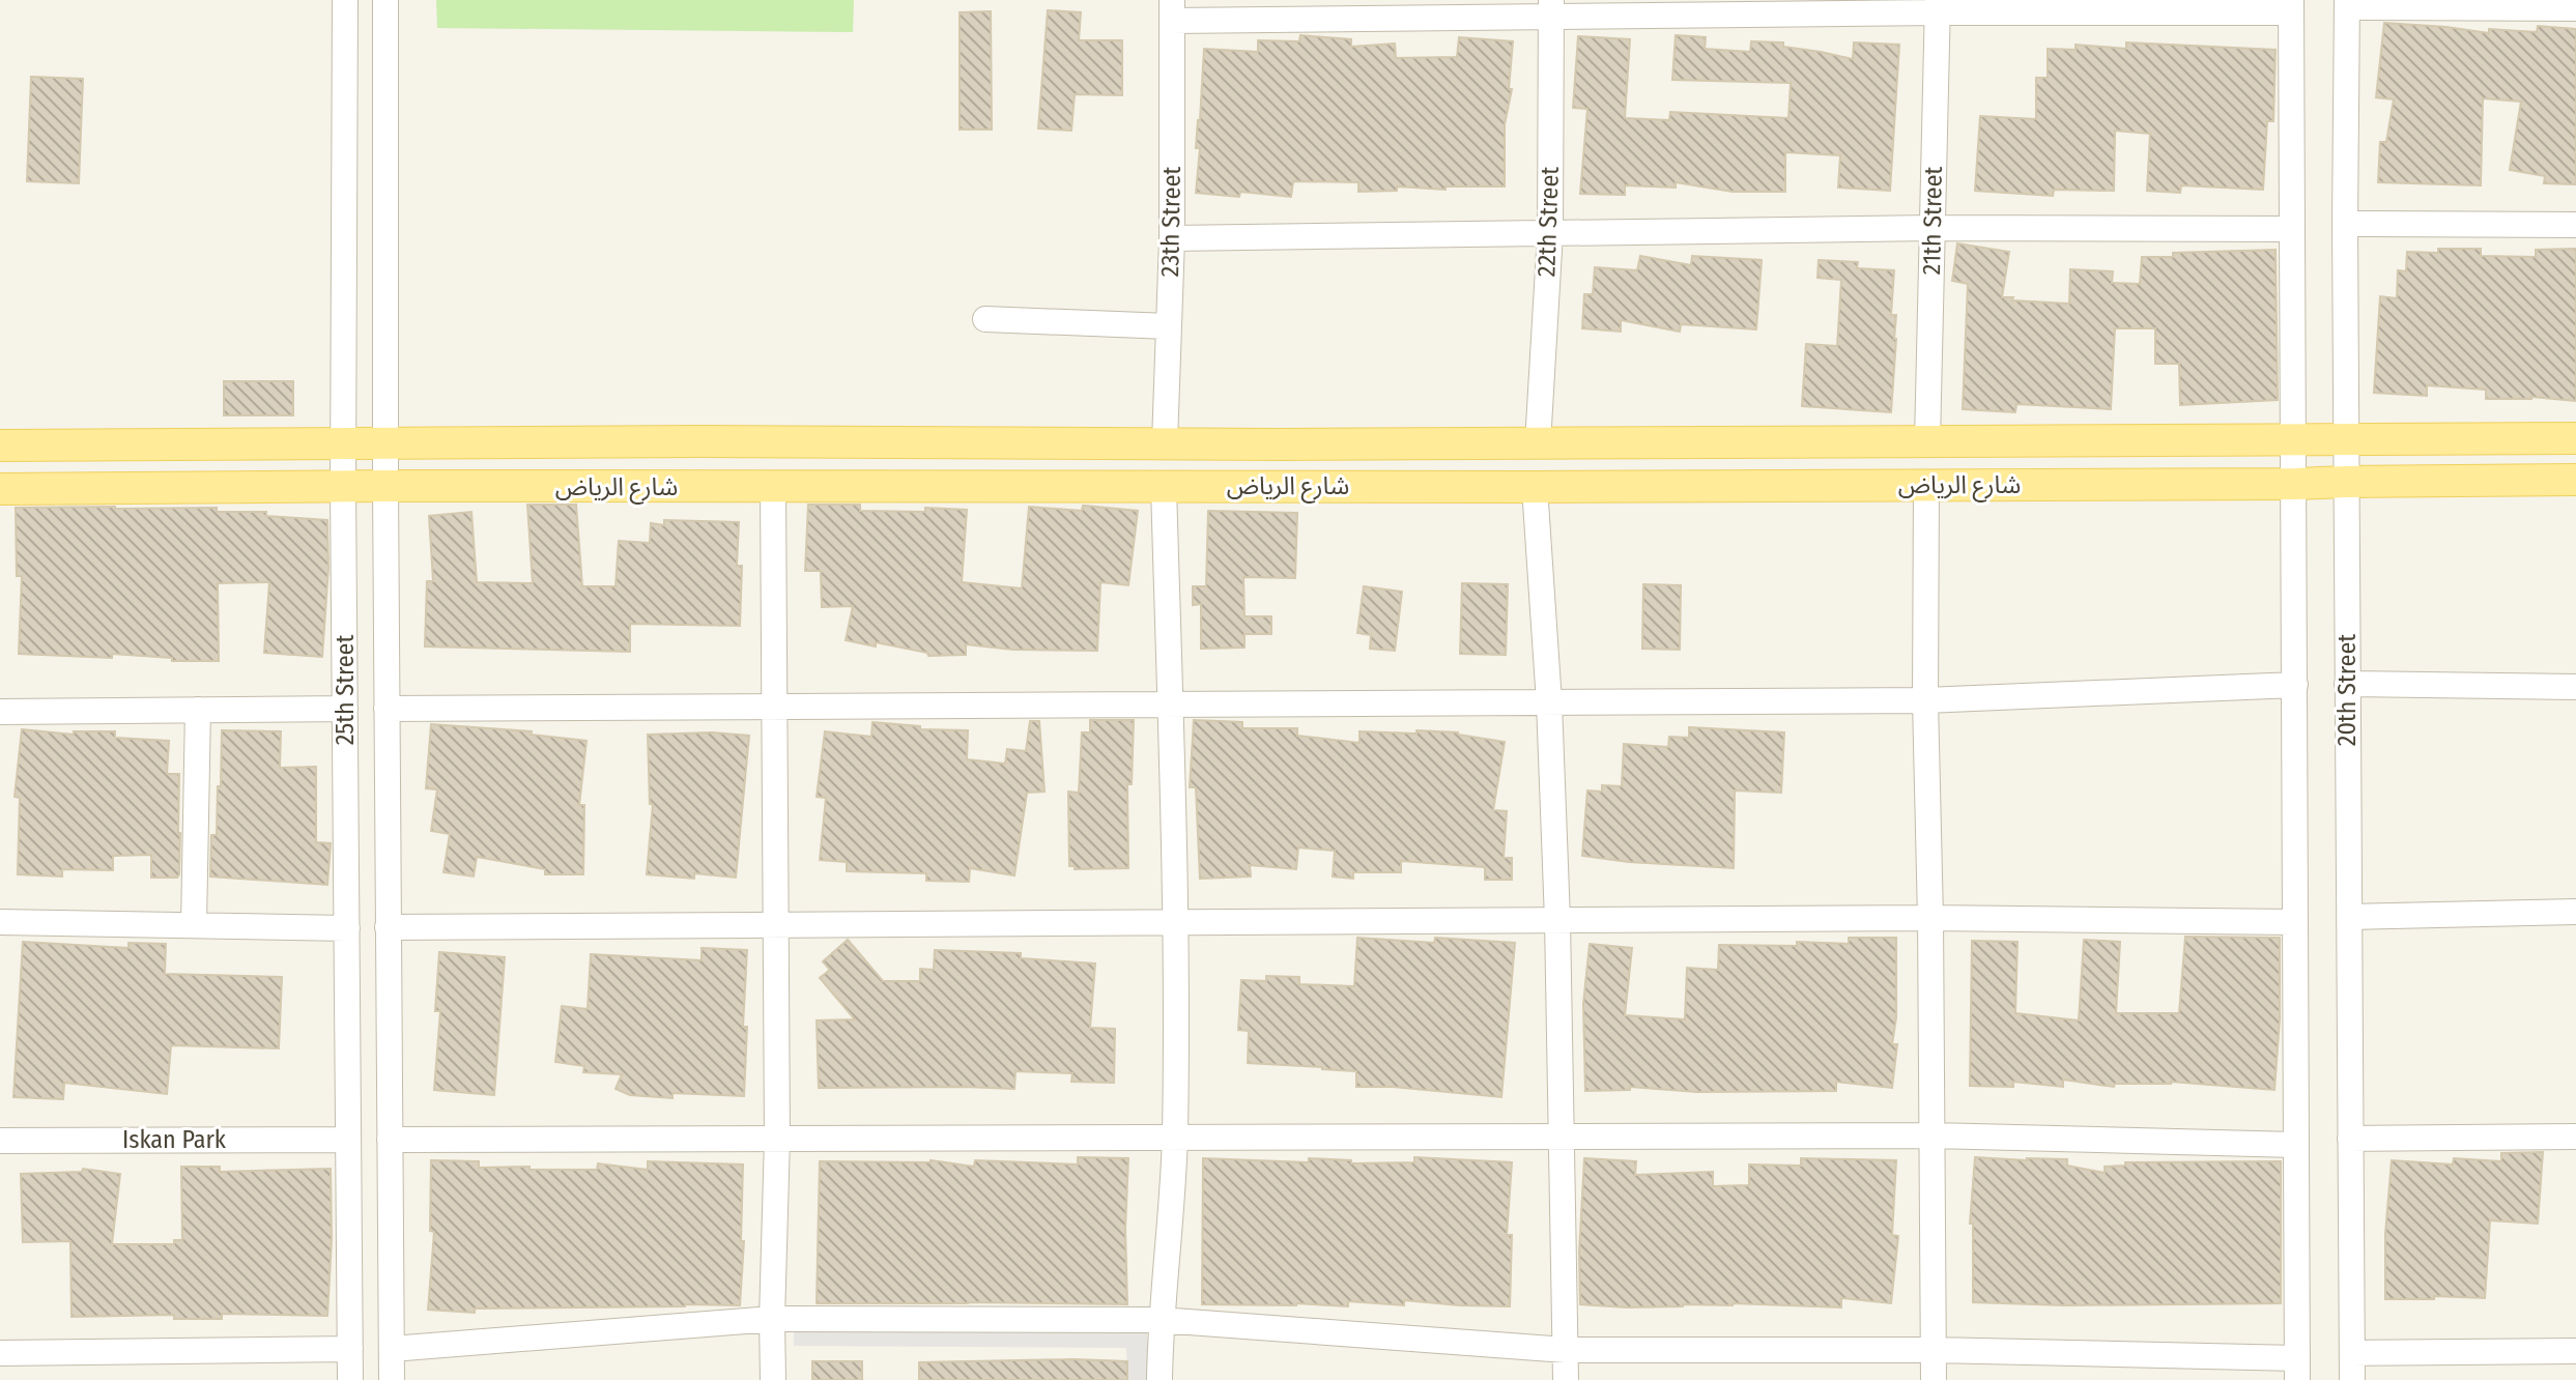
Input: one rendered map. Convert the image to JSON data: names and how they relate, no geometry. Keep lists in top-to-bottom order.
{
  "streets": {
    "main road": ["شارع الرياض"],
    "street": [
      "21th Street",
      "23th Street",
      "22th Street",
      "25th Street",
      "20th Street",
      "Iskan Park"
    ]
  },
  "crossings": [
    ["21th Street", "شارع الرياض"],
    ["23th Street", "شارع الرياض"],
    ["22th Street", "شارع الرياض"],
    ["شارع الرياض", "25th Street"],
    ["شارع الرياض", "20th Street"],
    ["25th Street", "Iskan Park"]
  ]
}
